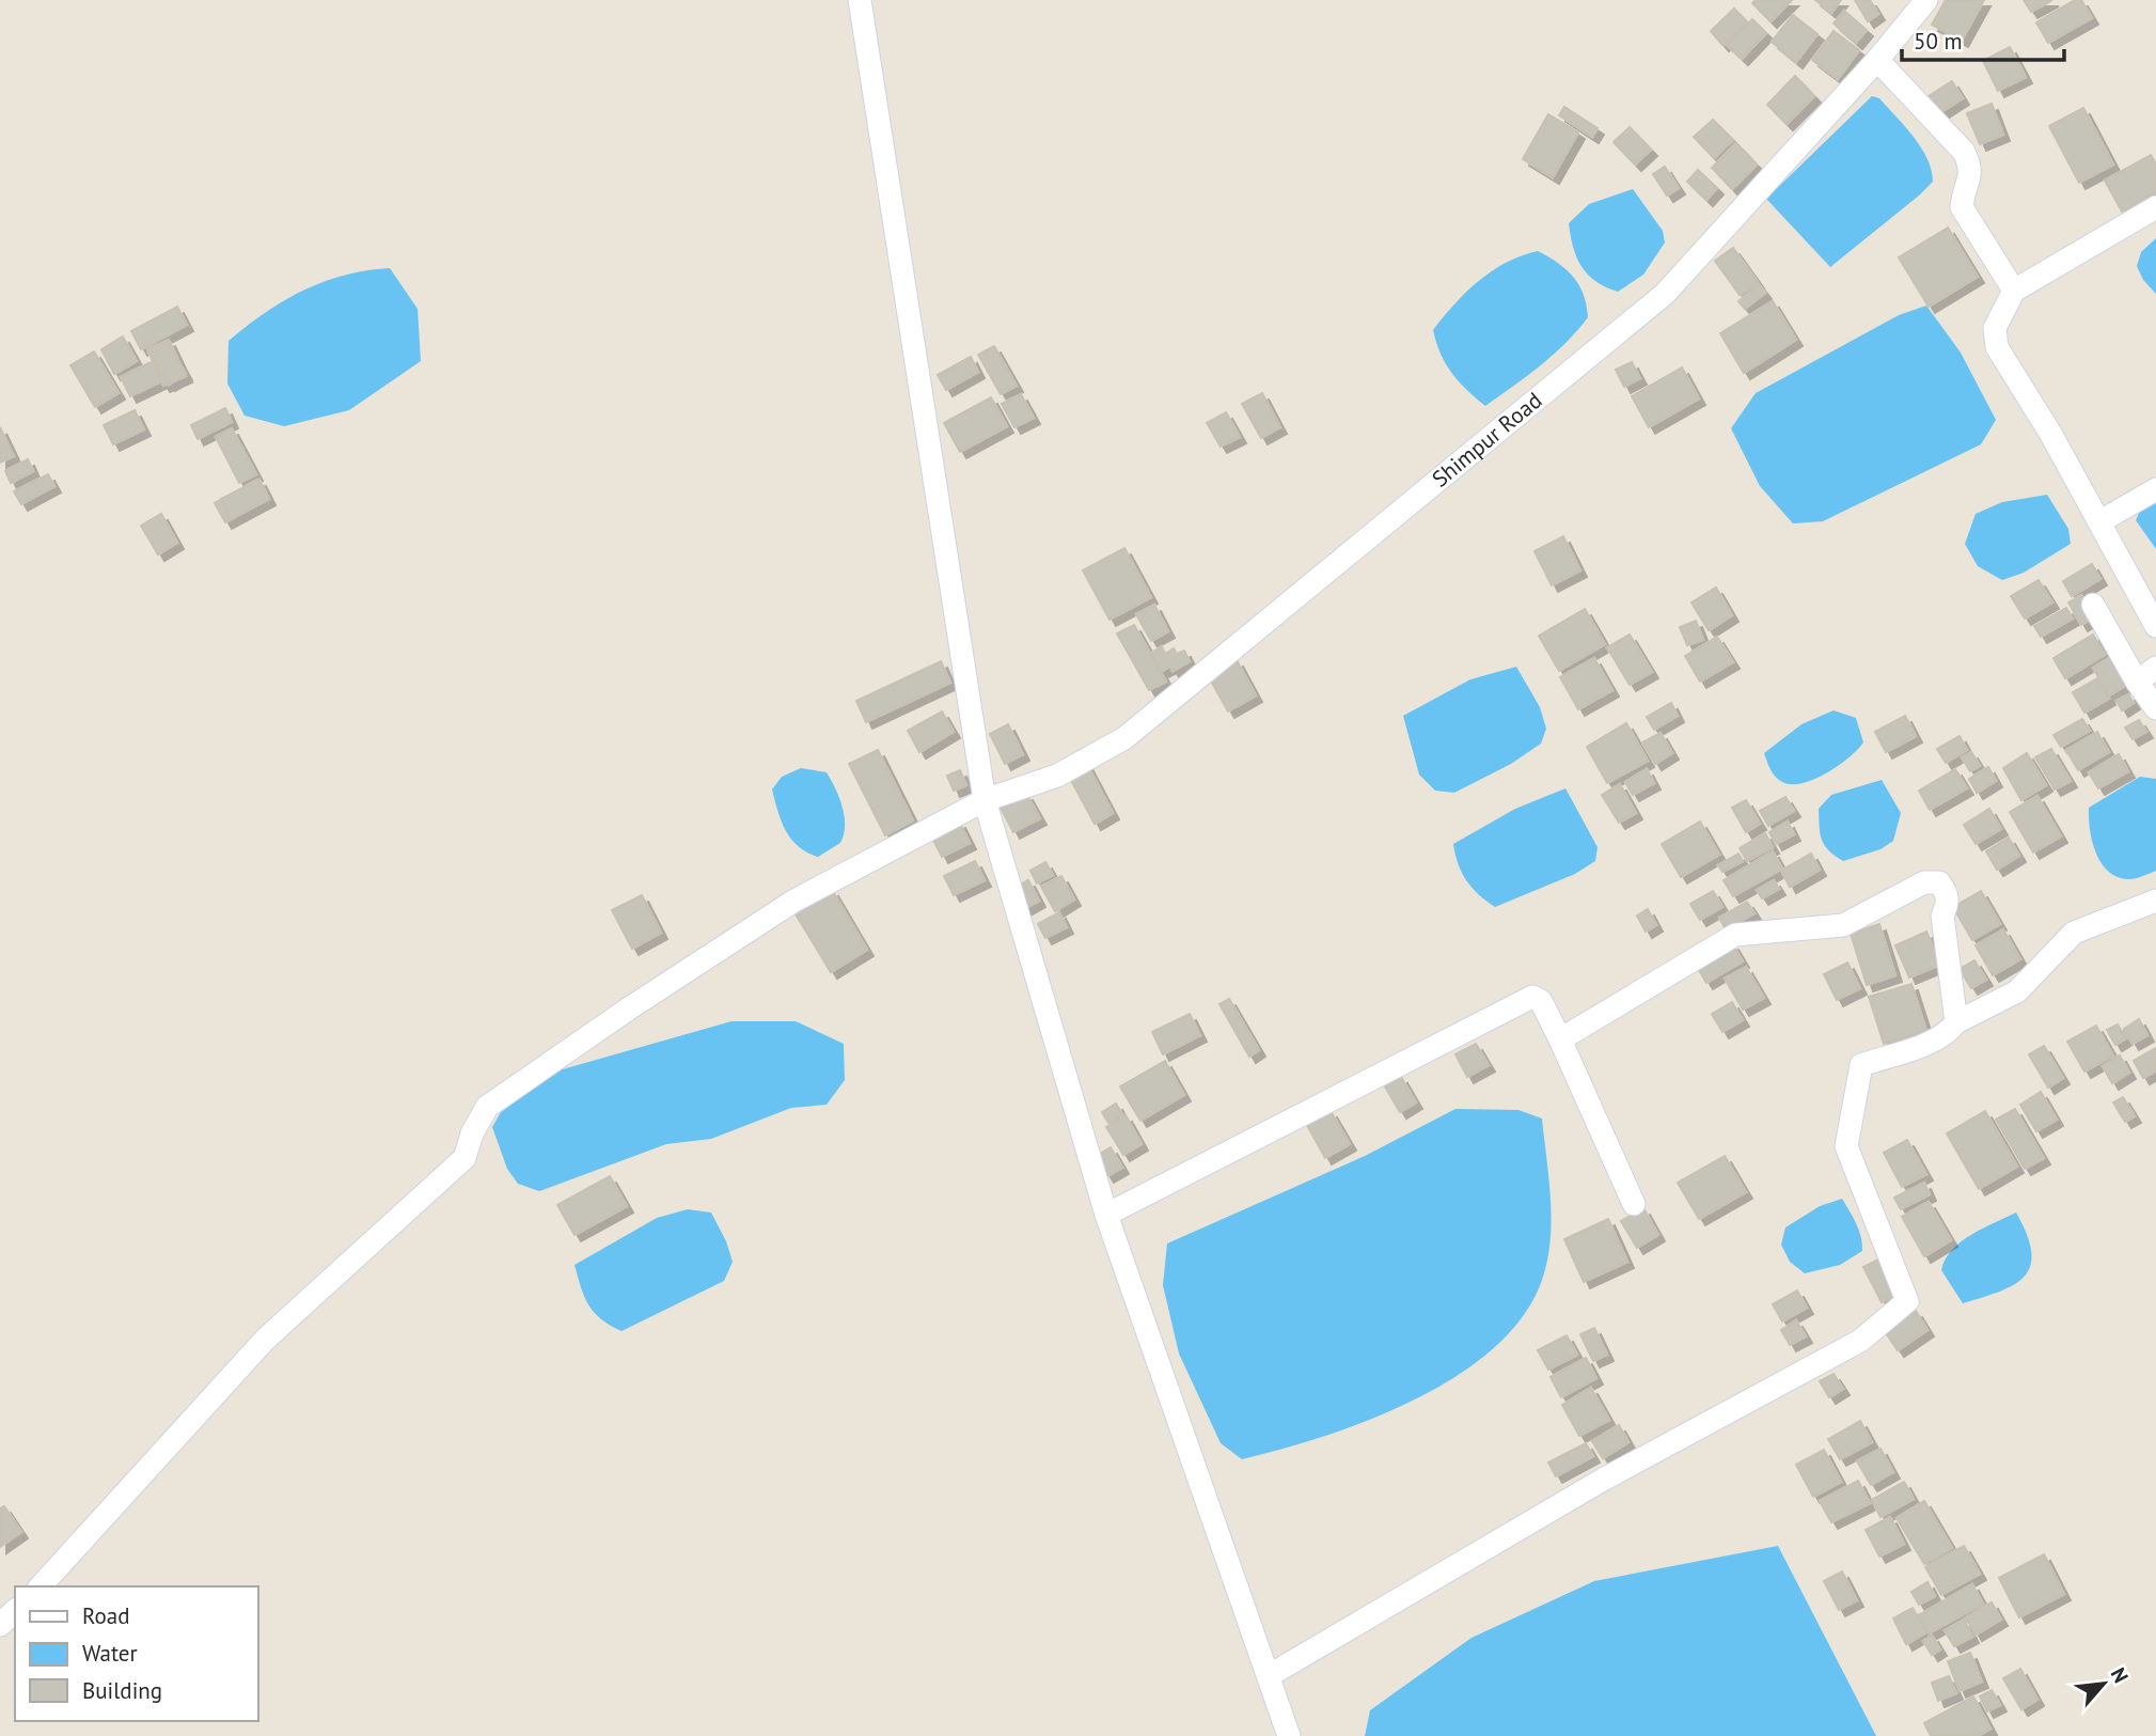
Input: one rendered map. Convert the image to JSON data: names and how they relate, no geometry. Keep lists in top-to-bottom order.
{
  "streets": {
    "street": ["Shimpur Road"]
  },
  "legend": ["Road", "Water", "Building"],
  "scale_bar": "50 m",
  "north": "top right"
}
